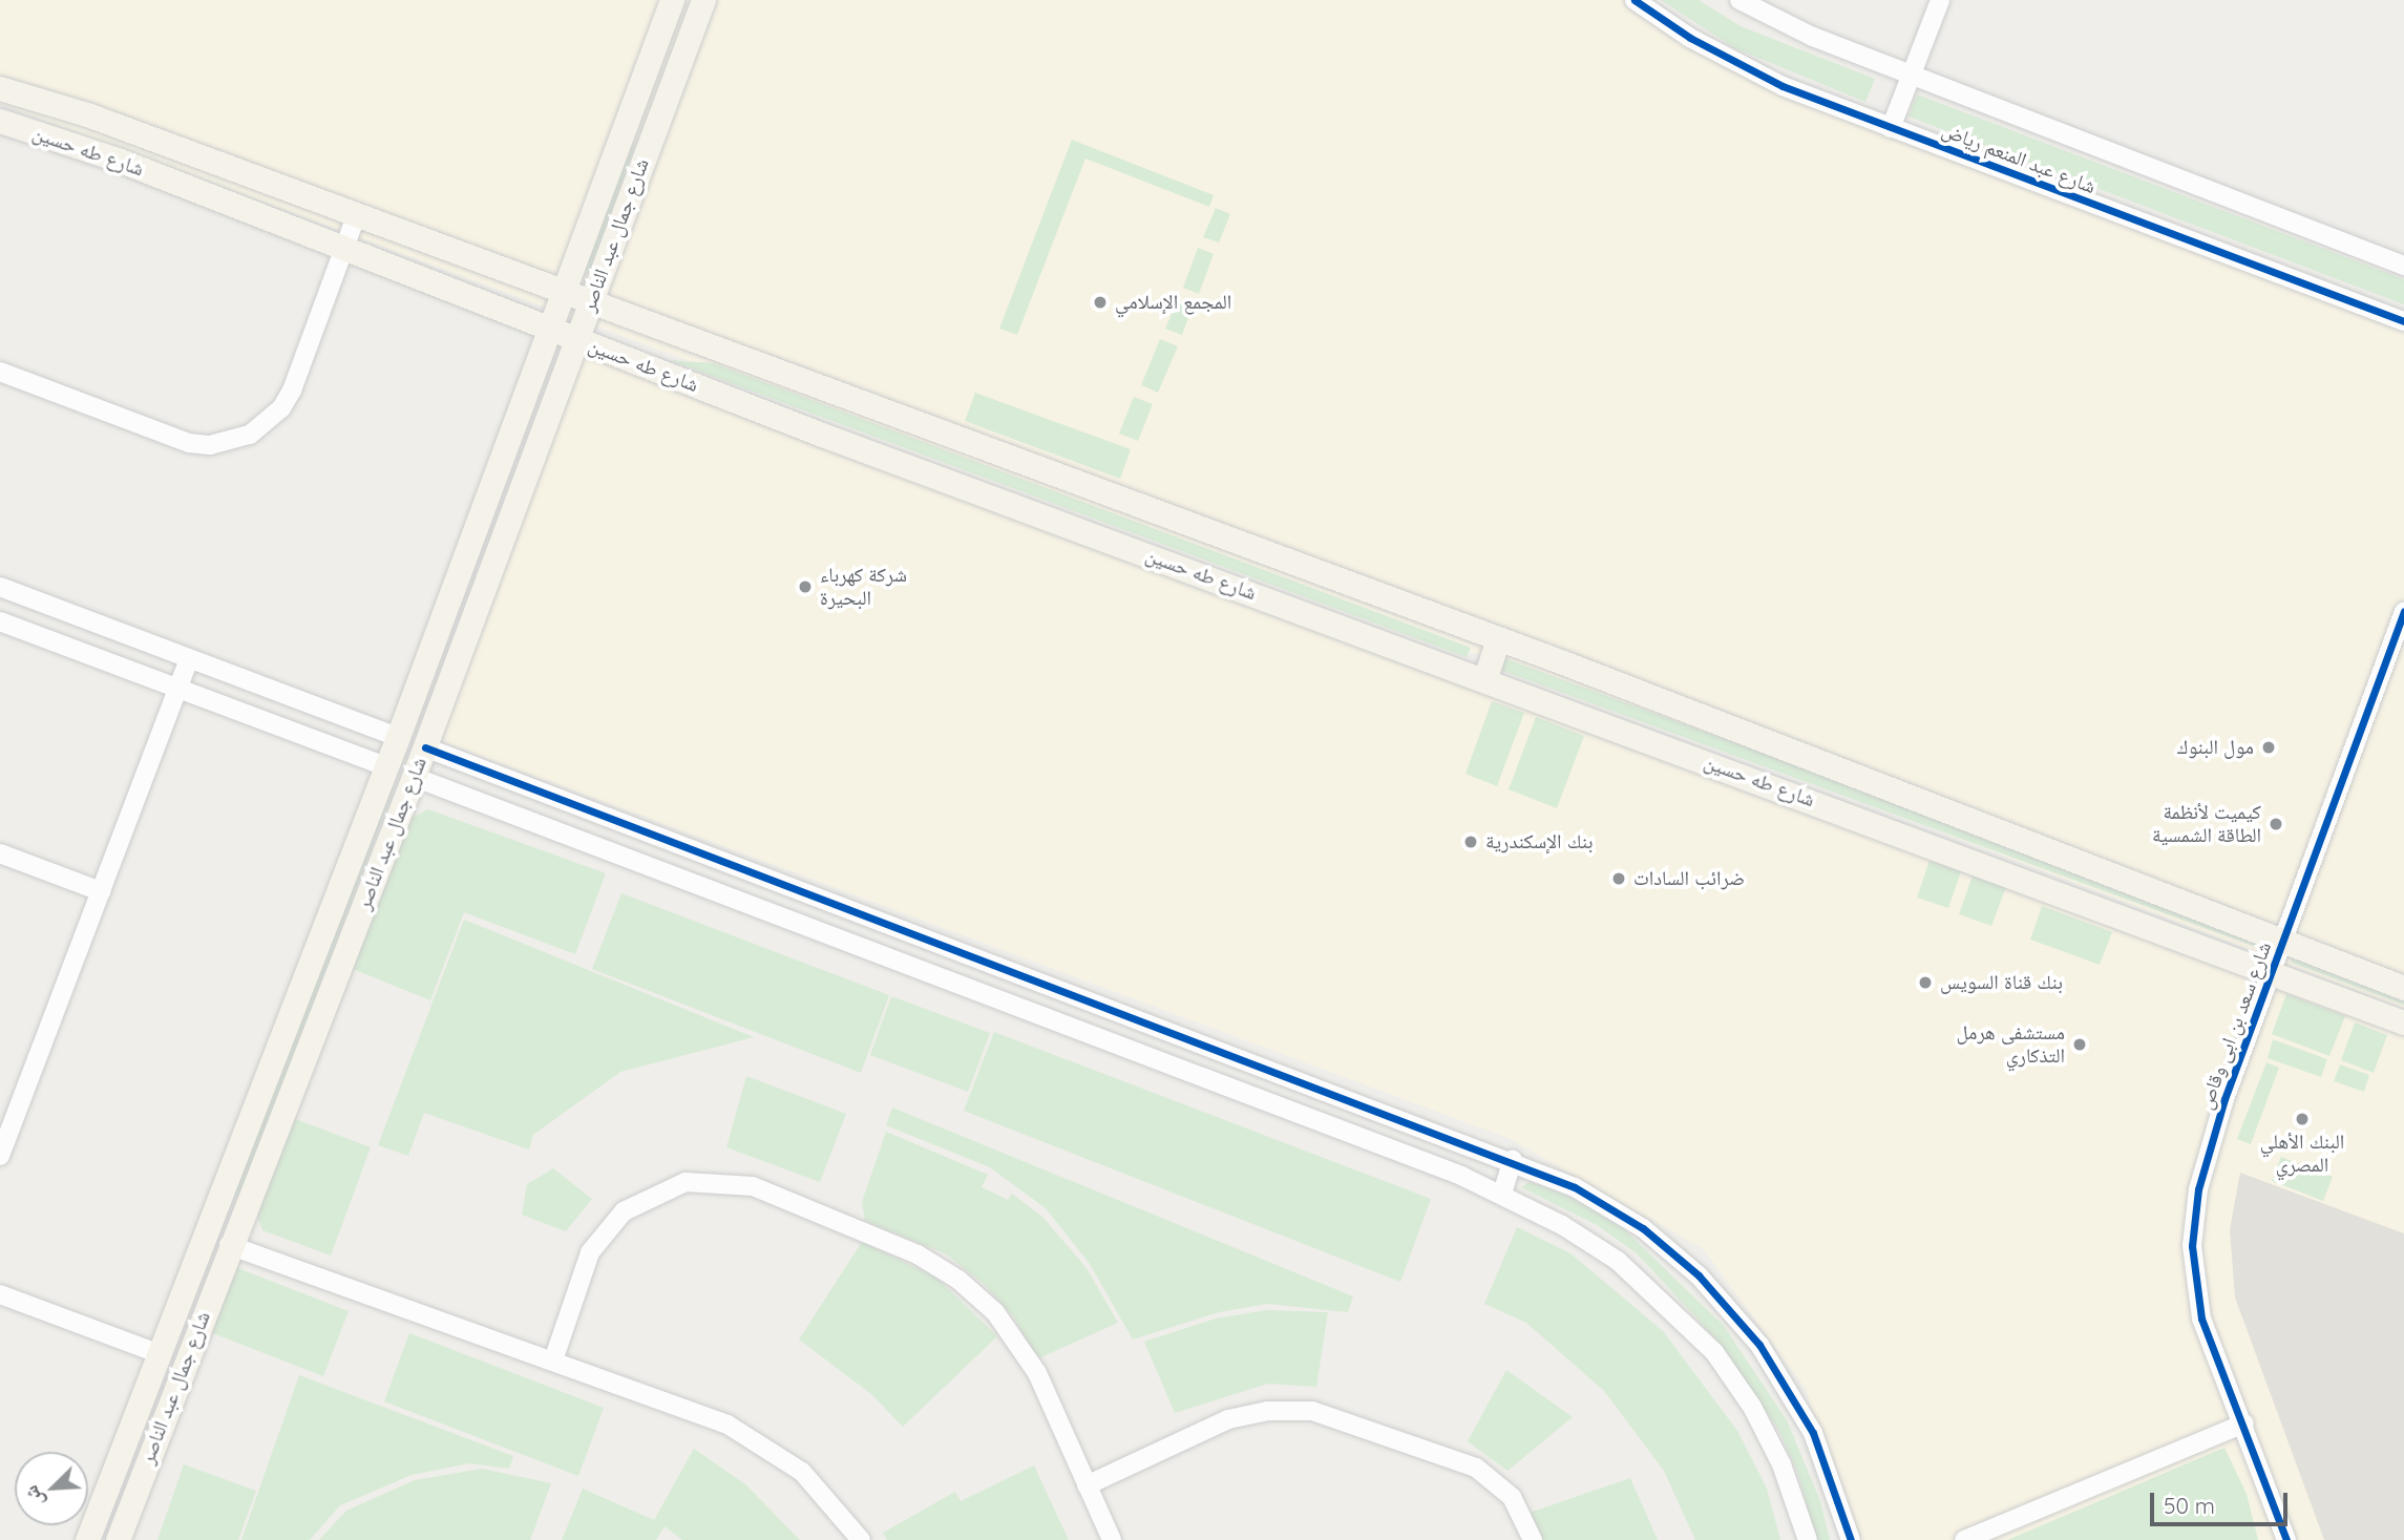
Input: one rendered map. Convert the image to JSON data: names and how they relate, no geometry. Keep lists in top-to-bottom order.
{
  "streets": {
    "main road": ["شارع طه حسين", "شارع جمال عبد الناصر"],
    "street": ["شارع عبد المنعم رياض", "شارع سعد بن ابى وقاص"]
  },
  "crossings": [
    ["شارع طه حسين", "شارع جمال عبد الناصر"],
    ["شارع طه حسين", "شارع سعد بن ابى وقاص"]
  ],
  "places": [
    "المجمع الإسلامي",
    "شركة كهرباء البحيرة",
    "مول البنوك",
    "كيميت لأنظمة الطاقة الشمسية",
    "بنك الإسكندرية",
    "ضرائب السادات",
    "بنك قناة السويس",
    "مستشفى هرمل التذكاري",
    "البنك الأهلي المصري"
  ],
  "scale_bar": "50 m",
  "north": "bottom left"
}
